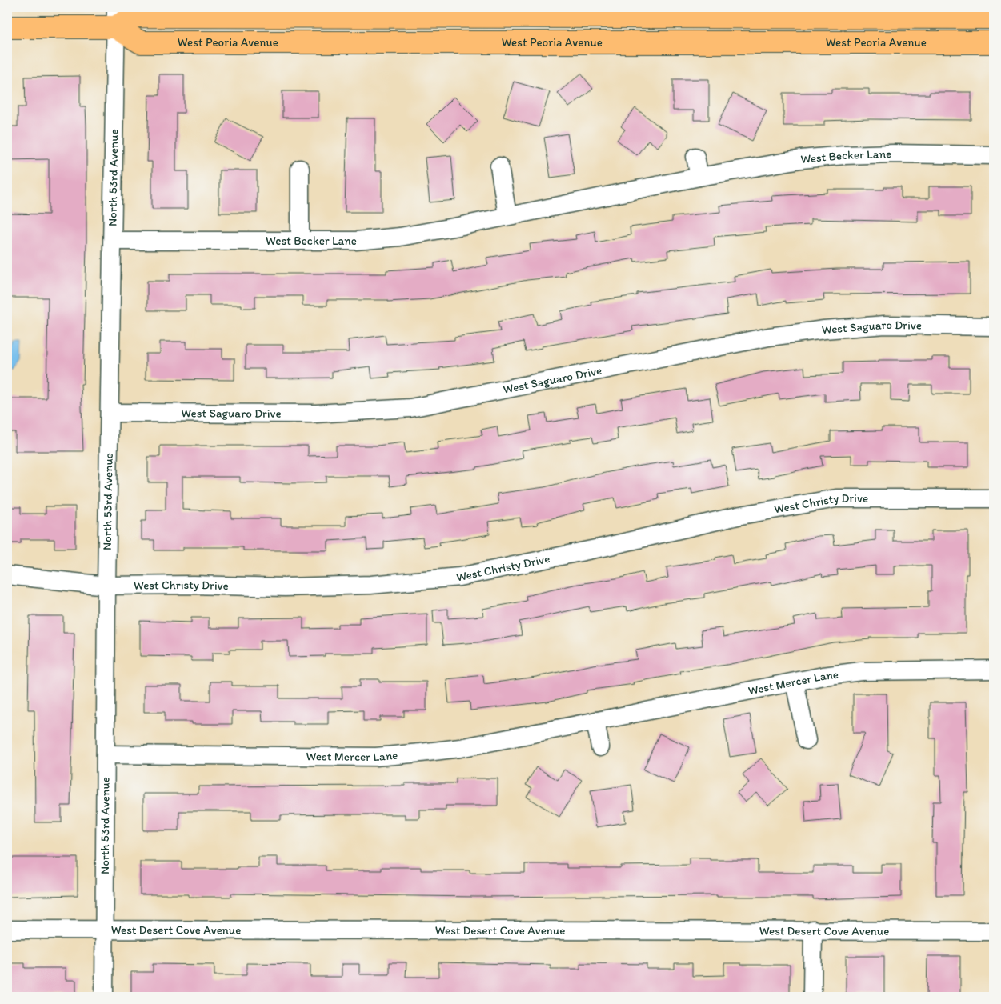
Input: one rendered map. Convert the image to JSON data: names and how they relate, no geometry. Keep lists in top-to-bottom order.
{
  "streets": {
    "main road": ["West Peoria Avenue"],
    "street": [
      "West Becker Lane",
      "North 53rd Avenue",
      "West Saguaro Drive",
      "West Christy Drive",
      "West Mercer Lane",
      "West Desert Cove Avenue"
    ]
  },
  "crossings": [
    ["West Peoria Avenue", "North 53rd Avenue"],
    ["West Becker Lane", "North 53rd Avenue"],
    ["North 53rd Avenue", "West Saguaro Drive"],
    ["North 53rd Avenue", "West Christy Drive"],
    ["North 53rd Avenue", "West Mercer Lane"],
    ["North 53rd Avenue", "West Desert Cove Avenue"]
  ]
}
